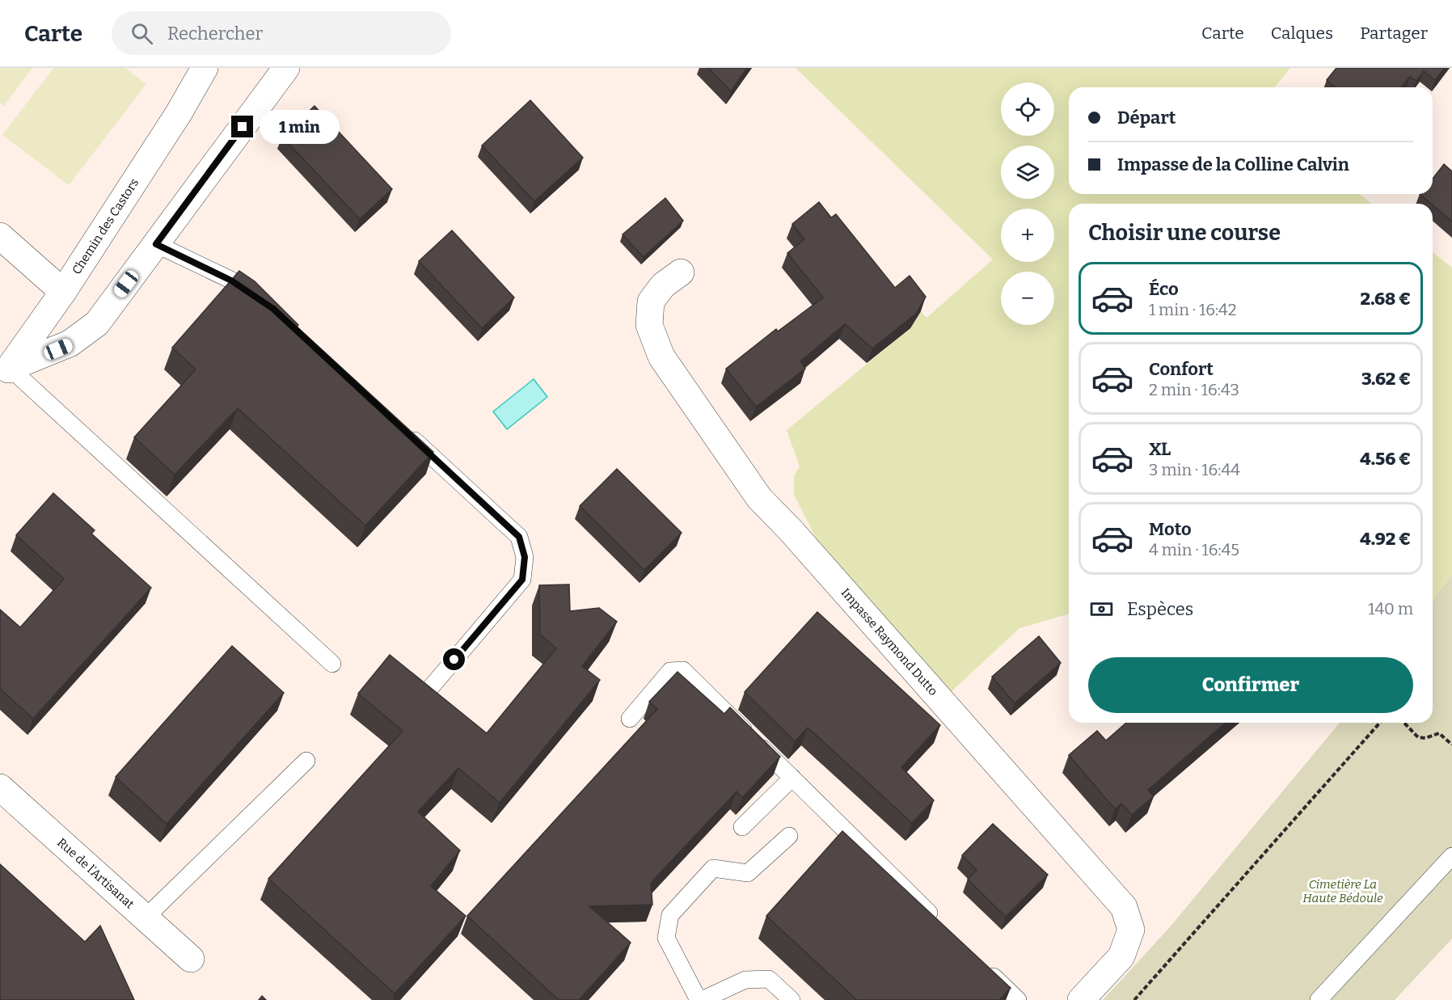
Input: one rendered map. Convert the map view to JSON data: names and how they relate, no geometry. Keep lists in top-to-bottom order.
{
  "streets": {
    "street": ["Chemin des Castors", "Impasse Raymond Dutto", "Rue de l’Artisanat"]
  },
  "parks": ["Cimetière La Haute Bédoule"],
  "page": {
    "header": "Carte",
    "search": "Rechercher",
    "nav": ["Carte", "Calques", "Partager"],
    "map_buttons": ["+", "−"],
    "banner": ["Départ", "Impasse de la Colline Calvin"],
    "bubble": "1 min",
    "heading": "Choisir une course",
    "list": [
      {
        "name": "Éco",
        "note": "1 min · 16:42",
        "value": "2.68 €"
      },
      {
        "name": "Confort",
        "note": "2 min · 16:43",
        "value": "3.62 €"
      },
      {
        "name": "XL",
        "note": "3 min · 16:44",
        "value": "4.56 €"
      },
      {
        "name": "Moto",
        "note": "4 min · 16:45",
        "value": "4.92 €"
      }
    ],
    "pay": ["Espèces", "140 m"],
    "buttons": "Confirmer"
  }
}
